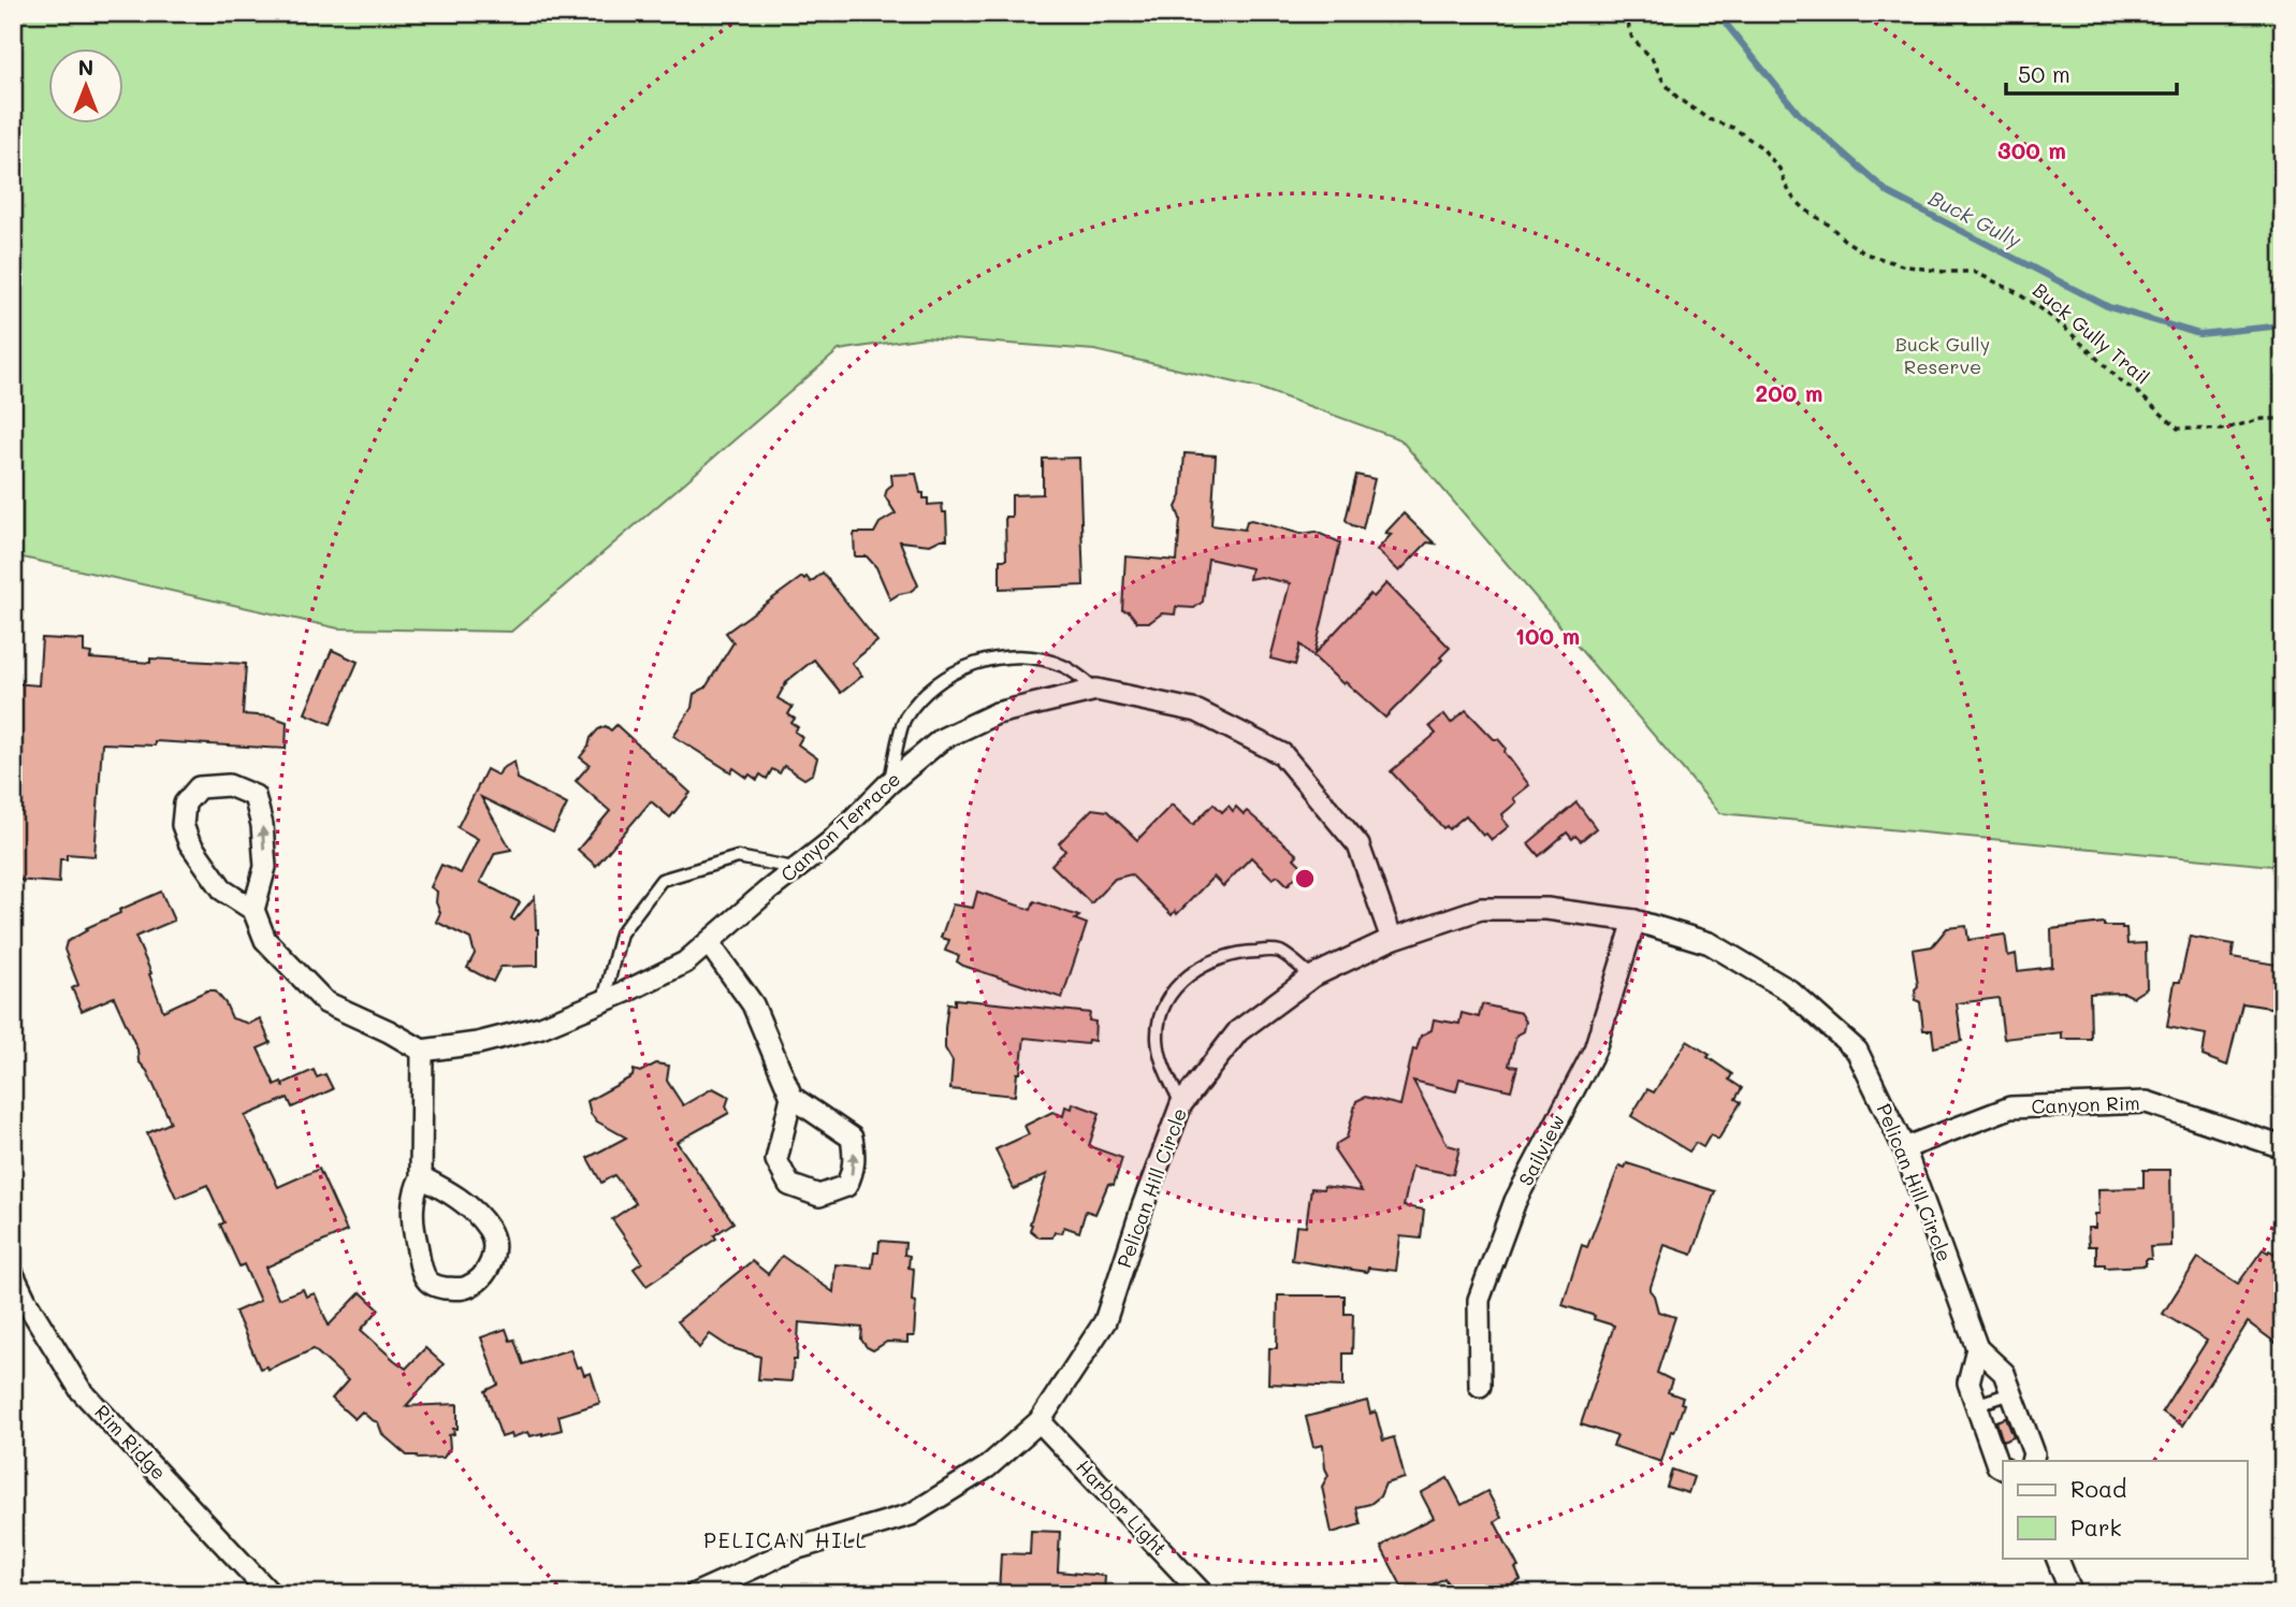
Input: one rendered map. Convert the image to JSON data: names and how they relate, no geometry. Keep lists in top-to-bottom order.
{
  "streets": {
    "street": [
      "Canyon Terrace",
      "Canyon Rim",
      "Sailview",
      "Pelican Hill Circle",
      "Rim Ridge",
      "Harbor Light"
    ],
    "path": ["Buck Gully Trail"]
  },
  "crossings": [
    ["Canyon Terrace", "Pelican Hill Circle"],
    ["Canyon Rim", "Pelican Hill Circle"],
    ["Sailview", "Pelican Hill Circle"],
    ["Pelican Hill Circle", "Harbor Light"]
  ],
  "districts": ["PELICAN HILL"],
  "water": ["Buck Gully"],
  "parks": ["Buck Gully Reserve"],
  "legend": ["Road", "Park"],
  "scale_bar": "50 m",
  "north": "top",
  "rings": ["300 m", "200 m", "100 m"]
}
